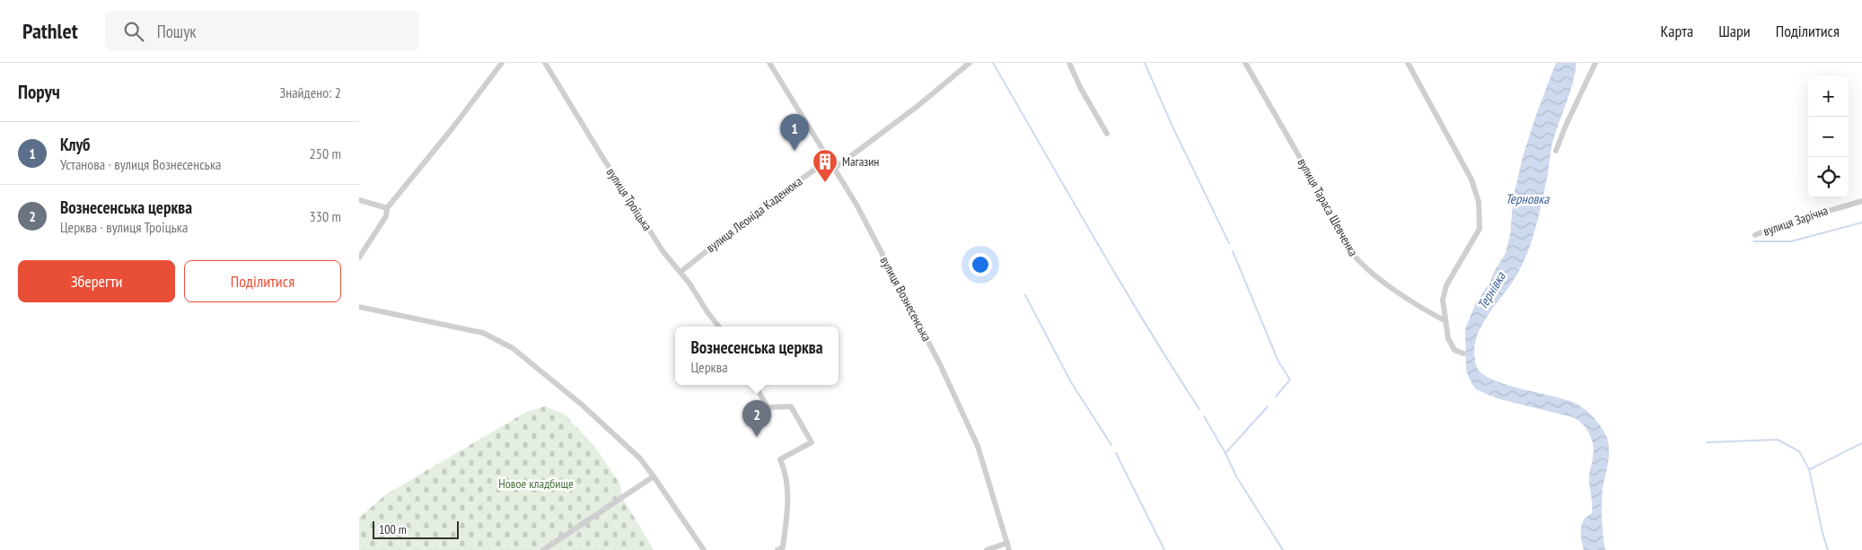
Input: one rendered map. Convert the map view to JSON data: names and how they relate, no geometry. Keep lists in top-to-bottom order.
{
  "streets": {
    "street": [
      "вулиця Троїцька",
      "вулиця Тараса Шевченка",
      "вулиця Леоніда Каденюка",
      "вулиця Зарічна",
      "вулиця Вознесенська"
    ]
  },
  "crossings": [
    ["вулиця Троїцька", "вулиця Леоніда Каденюка"],
    ["вулиця Леоніда Каденюка", "вулиця Вознесенська"]
  ],
  "water": ["Терновка", "Тернівка"],
  "parks": ["Новое кладбище"],
  "places": {
    "building": ["Магазин"]
  },
  "scale_bar": "100 m",
  "page": {
    "header": "Pathlet",
    "search": "Пошук",
    "nav": ["Карта", "Шари", "Поділитися"],
    "heading": ["Поруч", "Знайдено: 2"],
    "map_buttons": ["+", "−"],
    "pins": ["1", "2"],
    "list": [
      {
        "mark": "1",
        "name": "Клуб",
        "note": "Установа · вулиця Вознесенська",
        "value": "250 m"
      },
      {
        "mark": "2",
        "name": "Вознесенська церква",
        "note": "Церква · вулиця Троїцька",
        "value": "330 m"
      }
    ],
    "buttons": ["Зберегти", "Поділитися"],
    "popup": ["Вознесенська церква", "Церква"],
    "scale": "100 m"
  }
}
